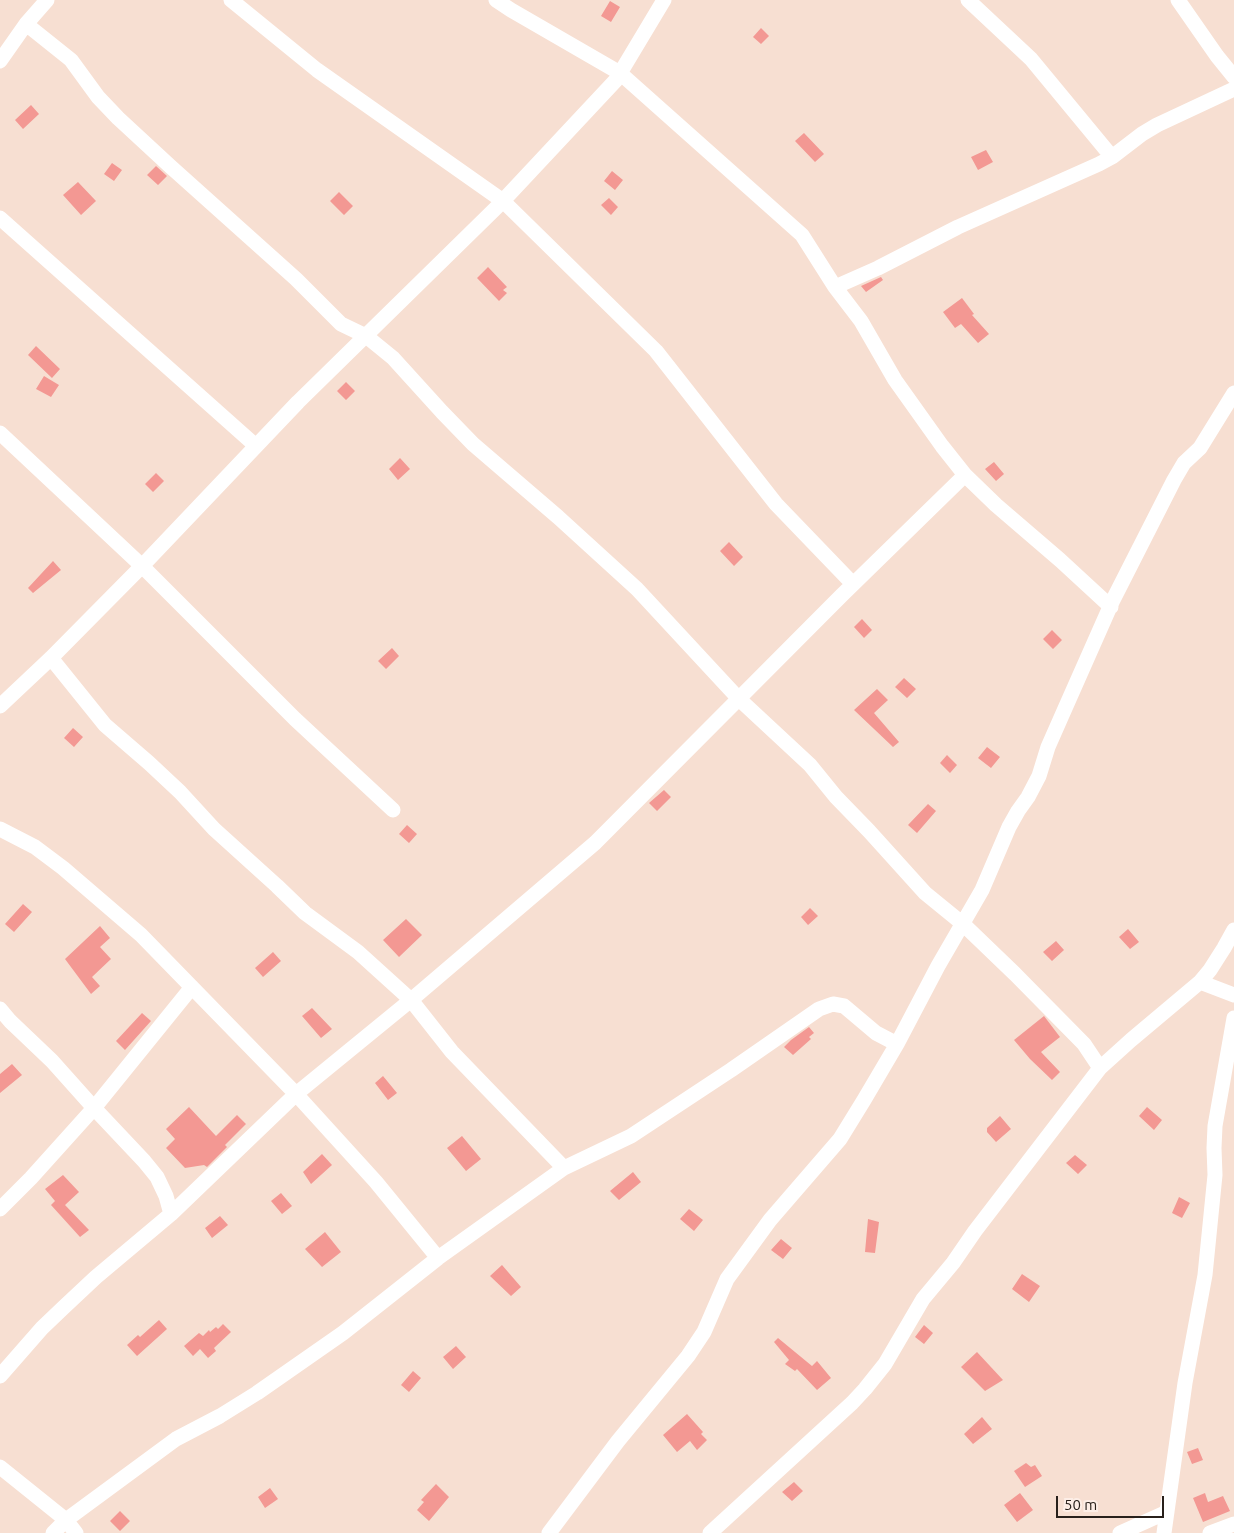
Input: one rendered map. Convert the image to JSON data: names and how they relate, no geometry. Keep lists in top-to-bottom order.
{
  "scale_bar": "50 m"
}
